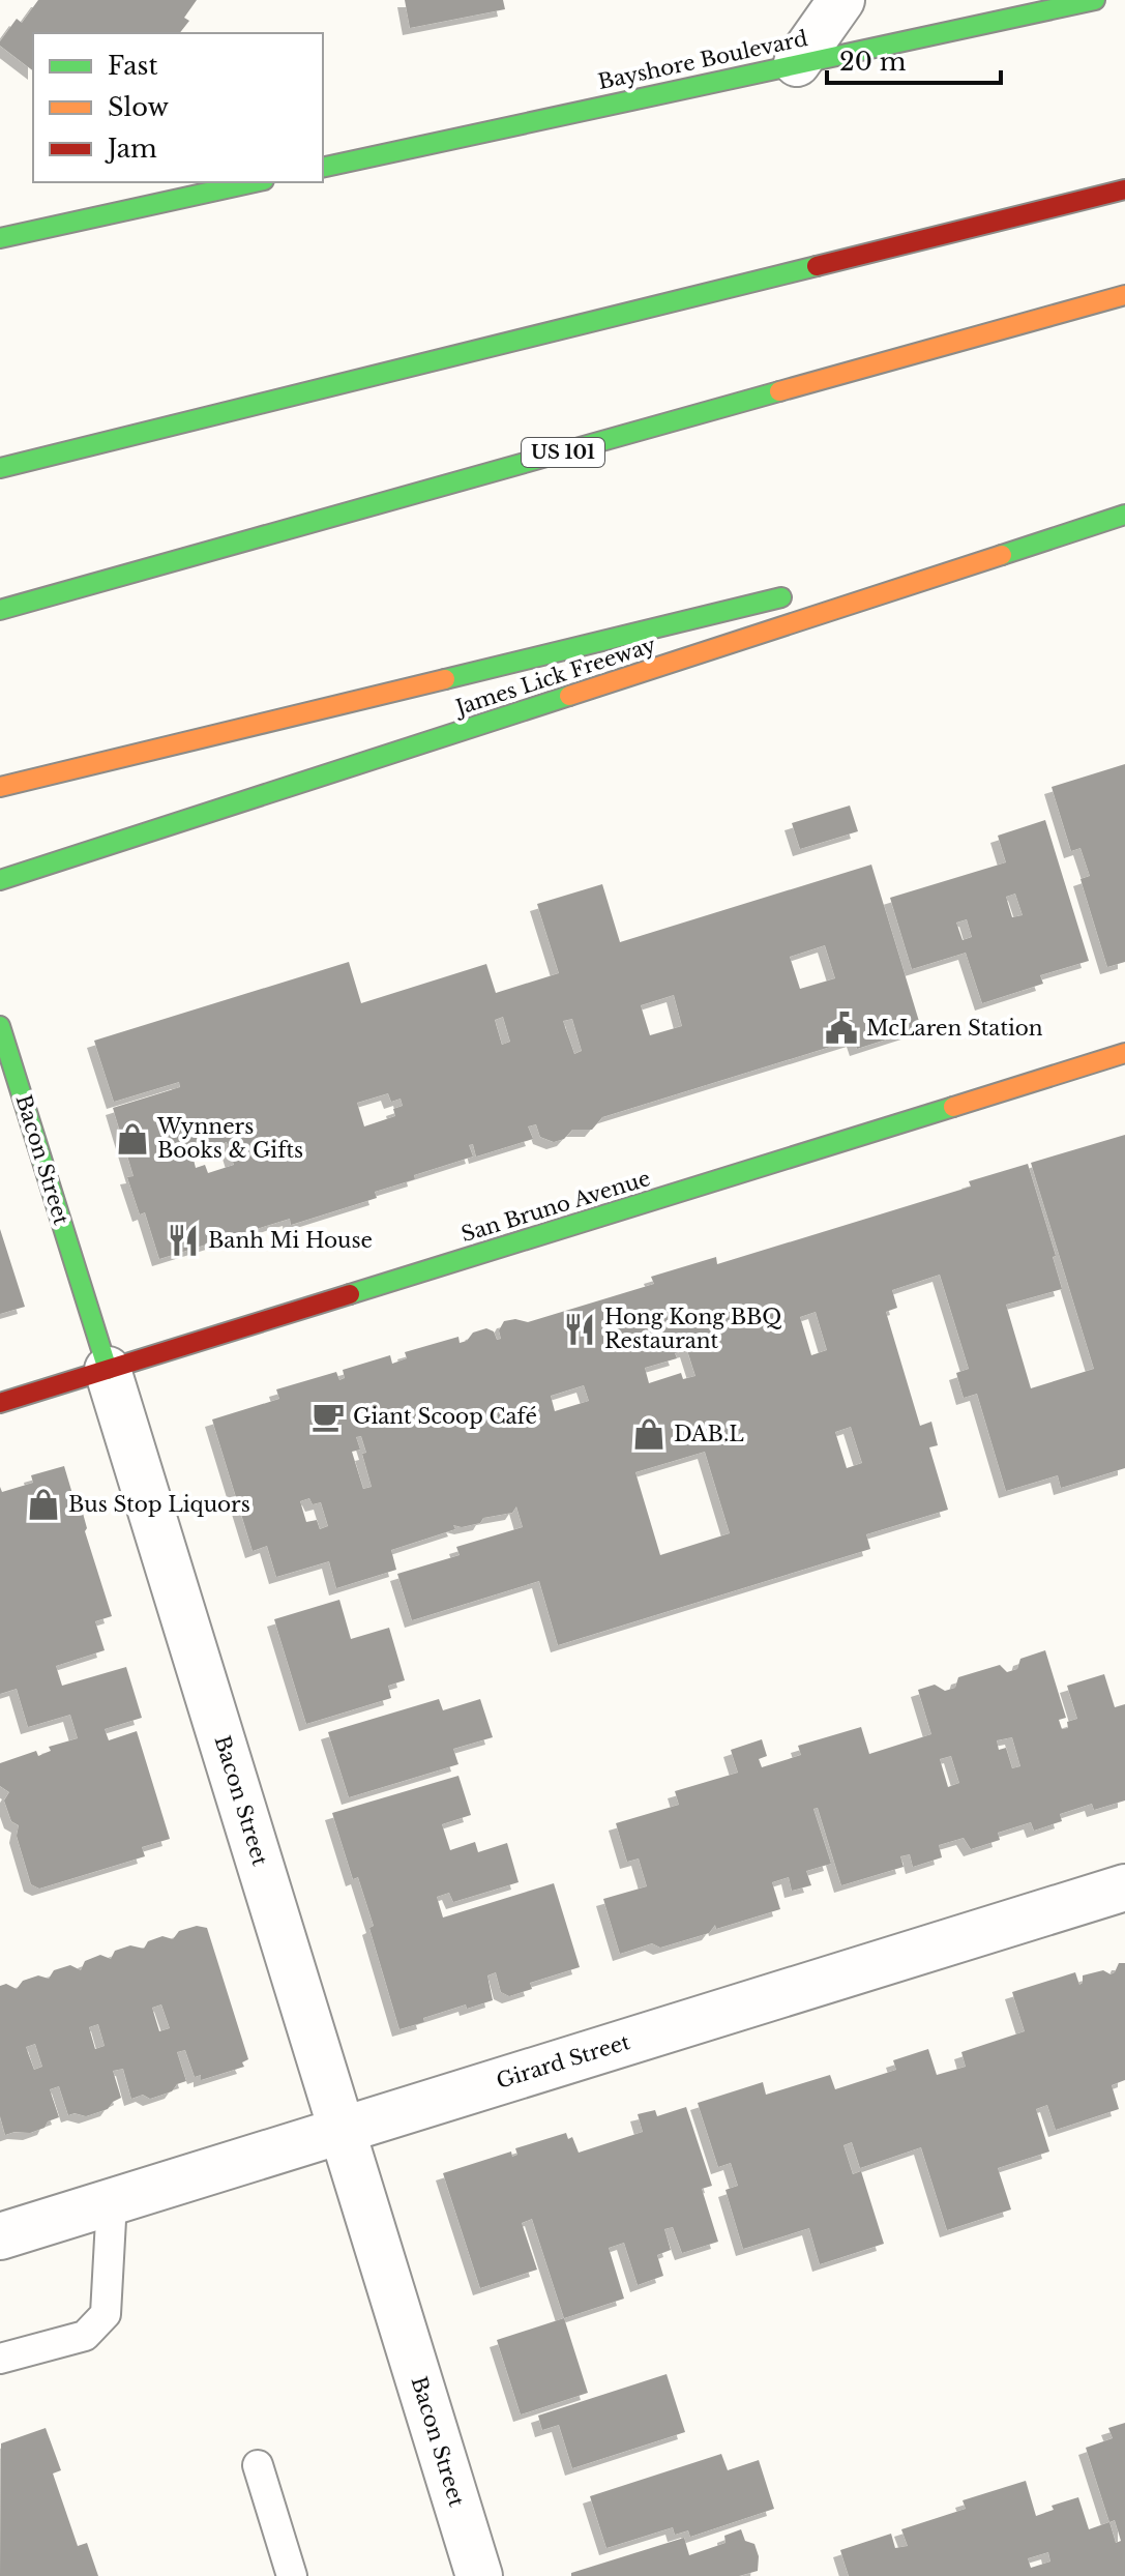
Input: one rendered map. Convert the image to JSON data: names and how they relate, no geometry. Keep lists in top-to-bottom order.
{
  "streets": {
    "main road": [
      "Bayshore Boulevard",
      "US 101",
      "James Lick Freeway",
      "Bacon Street",
      "San Bruno Avenue"
    ],
    "street": ["Girard Street"]
  },
  "crossings": [
    ["Bacon Street", "San Bruno Avenue"],
    ["Bacon Street", "Girard Street"]
  ],
  "places": {
    "public building": ["McLaren Station"],
    "shop": ["Wynners Books & Gifts", "DAB.L", "Bus Stop Liquors"],
    "restaurant": ["Banh Mi House", "Hong Kong BBQ Restaurant"],
    "cafe": ["Giant Scoop Café"]
  },
  "legend": ["Fast", "Slow", "Jam"],
  "scale_bar": "20 m"
}
